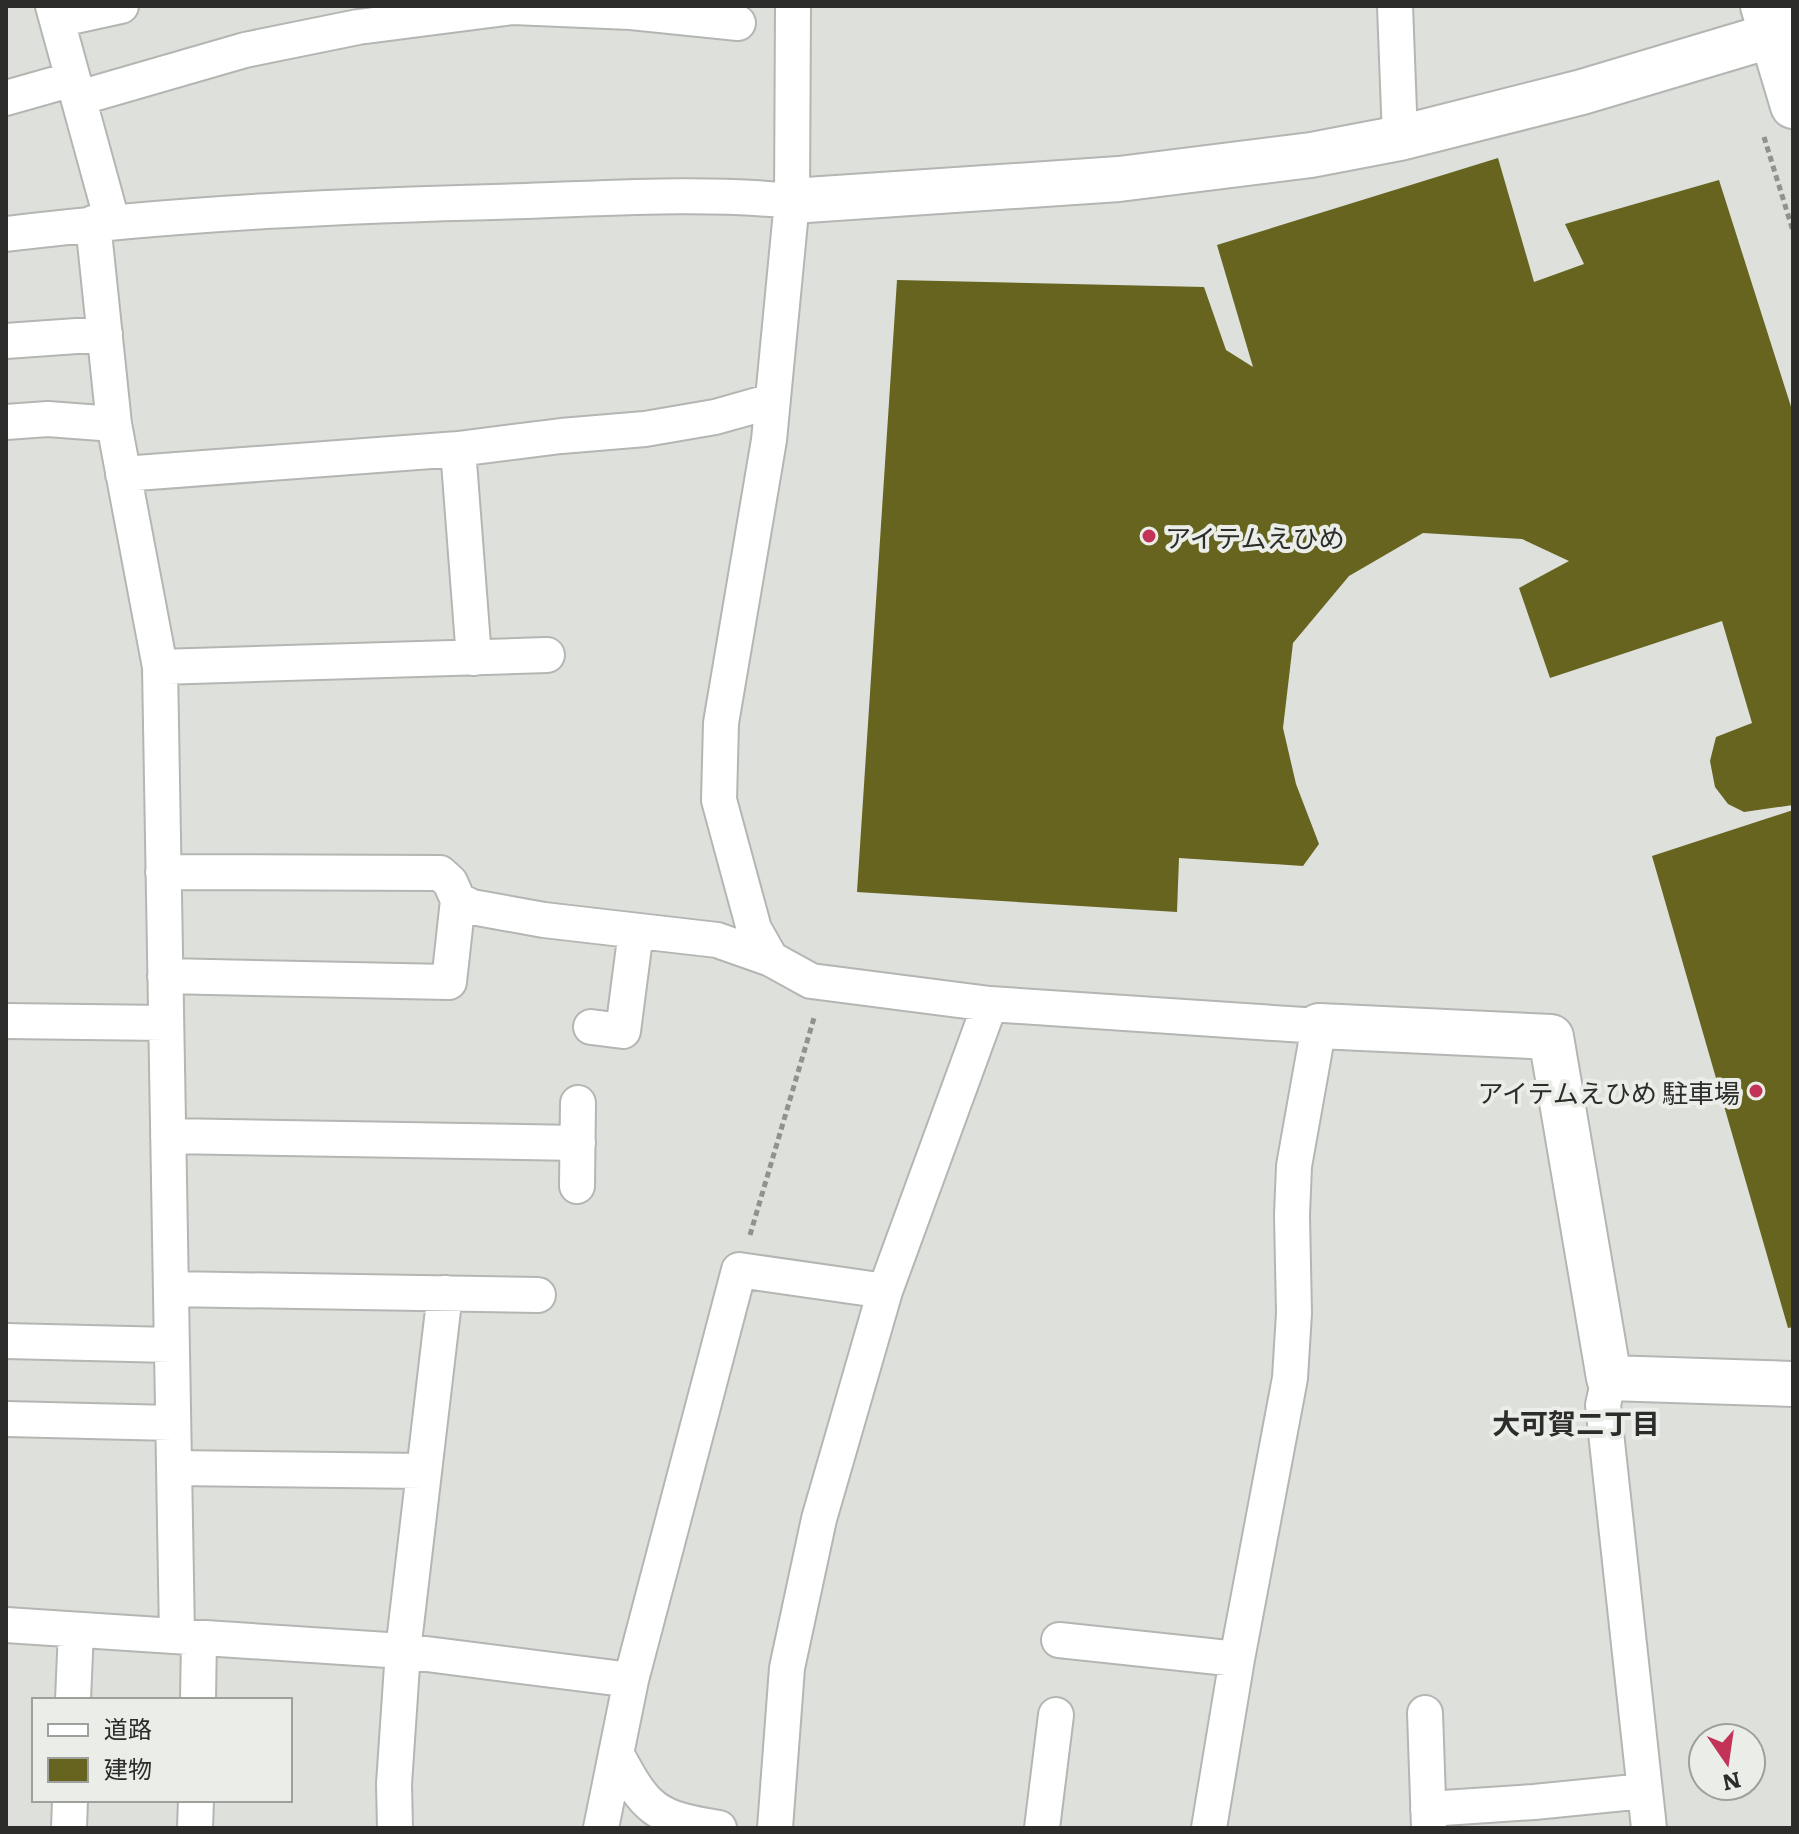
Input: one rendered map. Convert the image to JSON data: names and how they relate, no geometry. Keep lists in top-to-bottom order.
{
  "districts": ["大可賀二丁目"],
  "places": ["アイテムえひめ", "アイテムえひめ 駐車場"],
  "legend": ["道路", "建物"],
  "north": "bottom"
}
